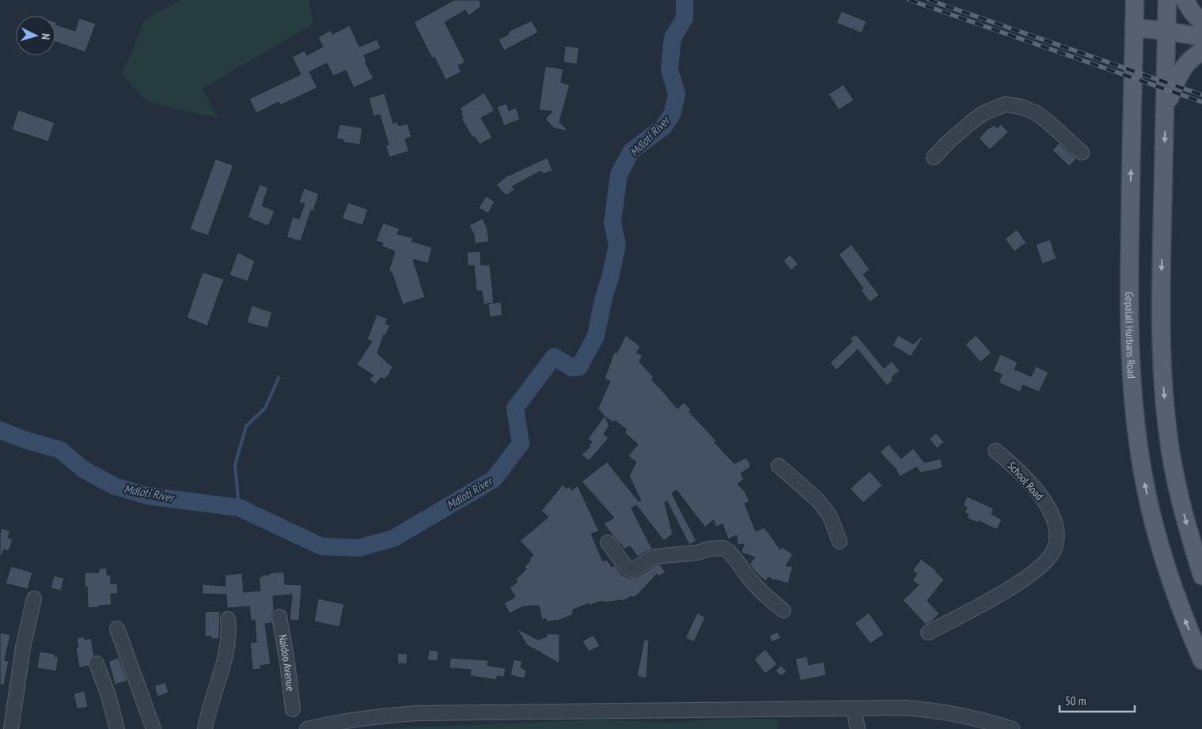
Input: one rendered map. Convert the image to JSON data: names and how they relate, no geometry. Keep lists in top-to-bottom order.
{
  "streets": {
    "main road": ["Gopalall Hurbans Road"],
    "street": ["School Road", "Naidoo Avenue"]
  },
  "water": ["Mdloti River"],
  "scale_bar": "50 m",
  "north": "right"
}
